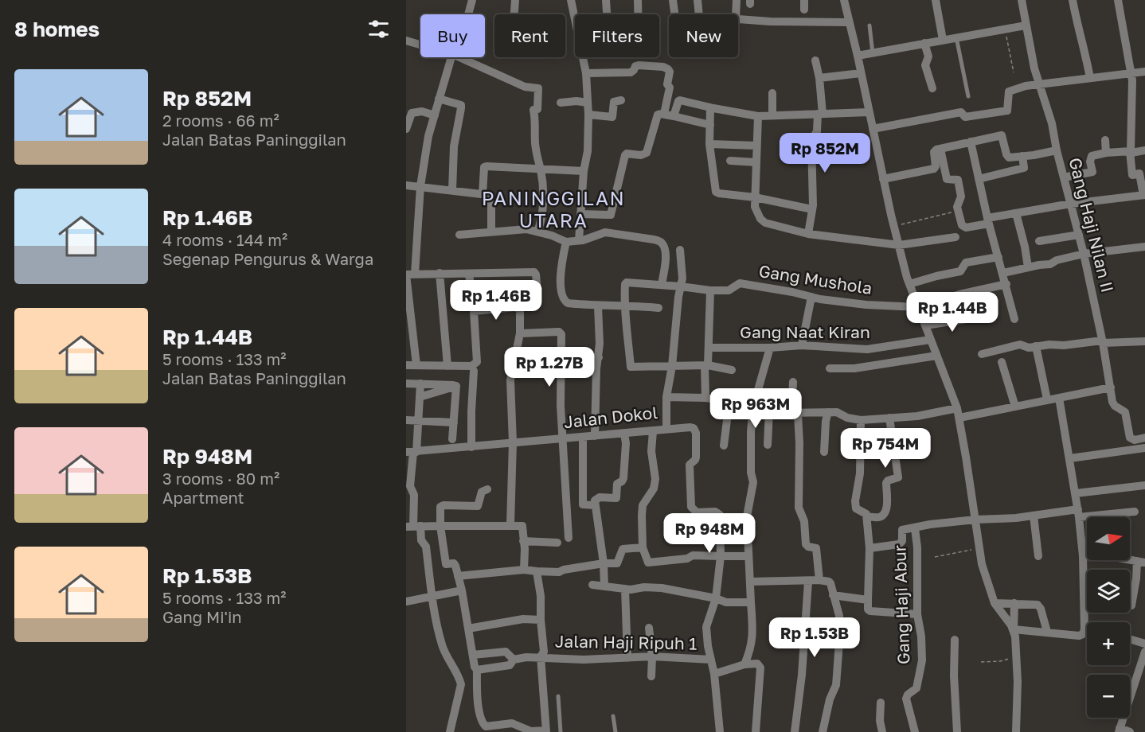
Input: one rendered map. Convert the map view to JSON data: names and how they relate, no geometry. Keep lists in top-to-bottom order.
{
  "streets": {
    "street": [
      "Gang Haji Nilan II",
      "Gang Mushola",
      "Gang Naat Kiran",
      "Jalan Dokol",
      "Gang Haji Abur",
      "Jalan Haji Ripuh 1"
    ]
  },
  "districts": ["PANINGGILAN UTARA"],
  "north": "right",
  "page": {
    "heading": "8 homes",
    "chip": [
      "Buy",
      "Rent",
      "Filters",
      "New"
    ],
    "list": [
      {
        "name": "Rp 852M",
        "note": "2 rooms · 66 m² · Jalan Batas Paninggilan"
      },
      {
        "name": "Rp 1.46B",
        "note": "4 rooms · 144 m² · Segenap Pengurus & Warga"
      },
      {
        "name": "Rp 1.44B",
        "note": "5 rooms · 133 m² · Jalan Batas Paninggilan"
      },
      {
        "name": "Rp 948M",
        "note": "3 rooms · 80 m² · Apartment"
      },
      {
        "name": "Rp 1.53B",
        "note": "5 rooms · 133 m² · Gang Mi'in"
      }
    ],
    "price": [
      "Rp 852M",
      "Rp 1.46B",
      "Rp 1.44B",
      "Rp 1.27B",
      "Rp 963M",
      "Rp 754M",
      "Rp 948M",
      "Rp 1.53B"
    ],
    "map_buttons": ["+", "−"]
  }
}
